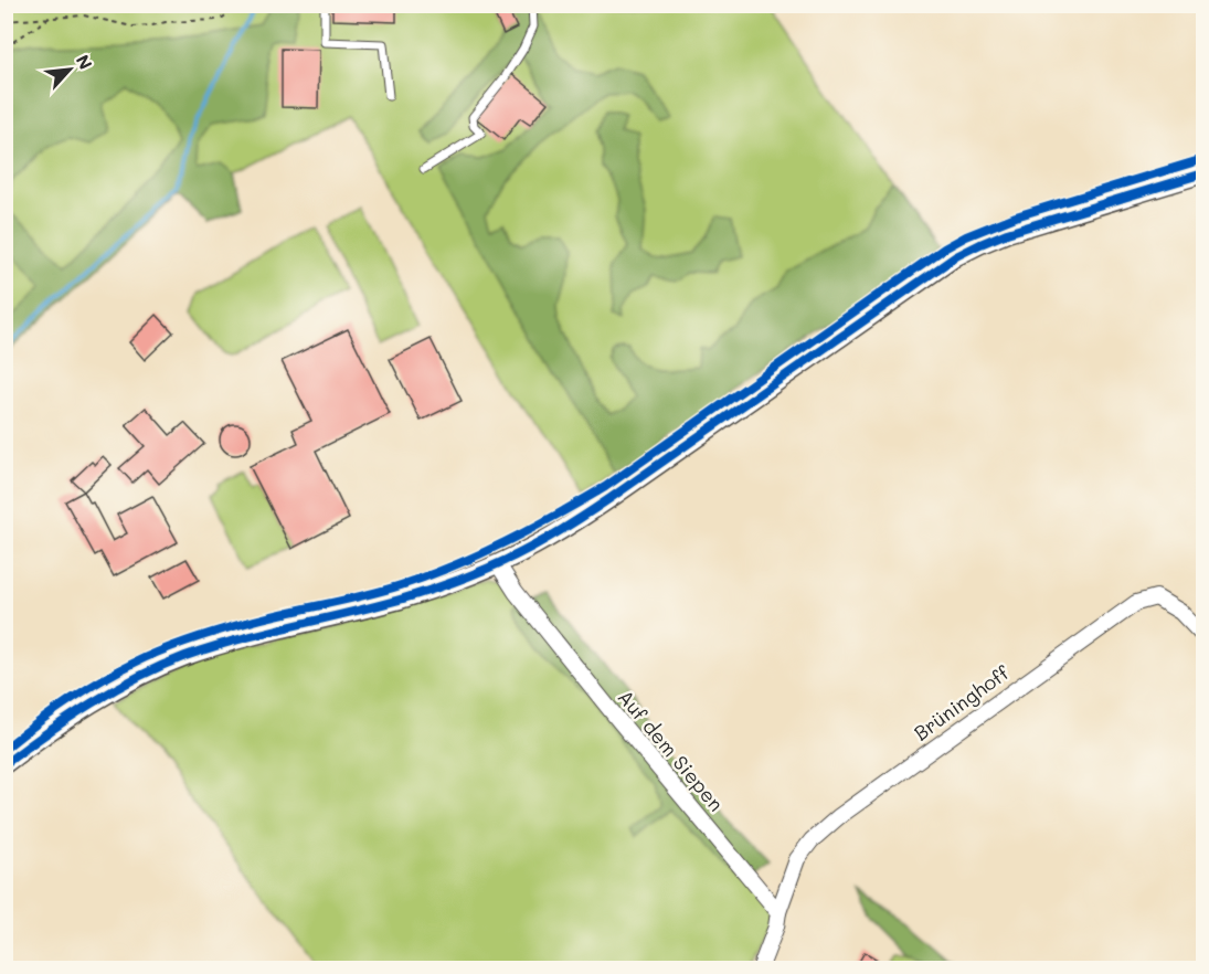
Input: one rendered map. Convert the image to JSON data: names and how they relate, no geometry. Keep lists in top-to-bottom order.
{
  "streets": {
    "street": ["Brüninghoff", "Auf dem Siepen"]
  },
  "crossings": [
    ["Brüninghoff", "Auf dem Siepen"]
  ],
  "north": "top right"
}
